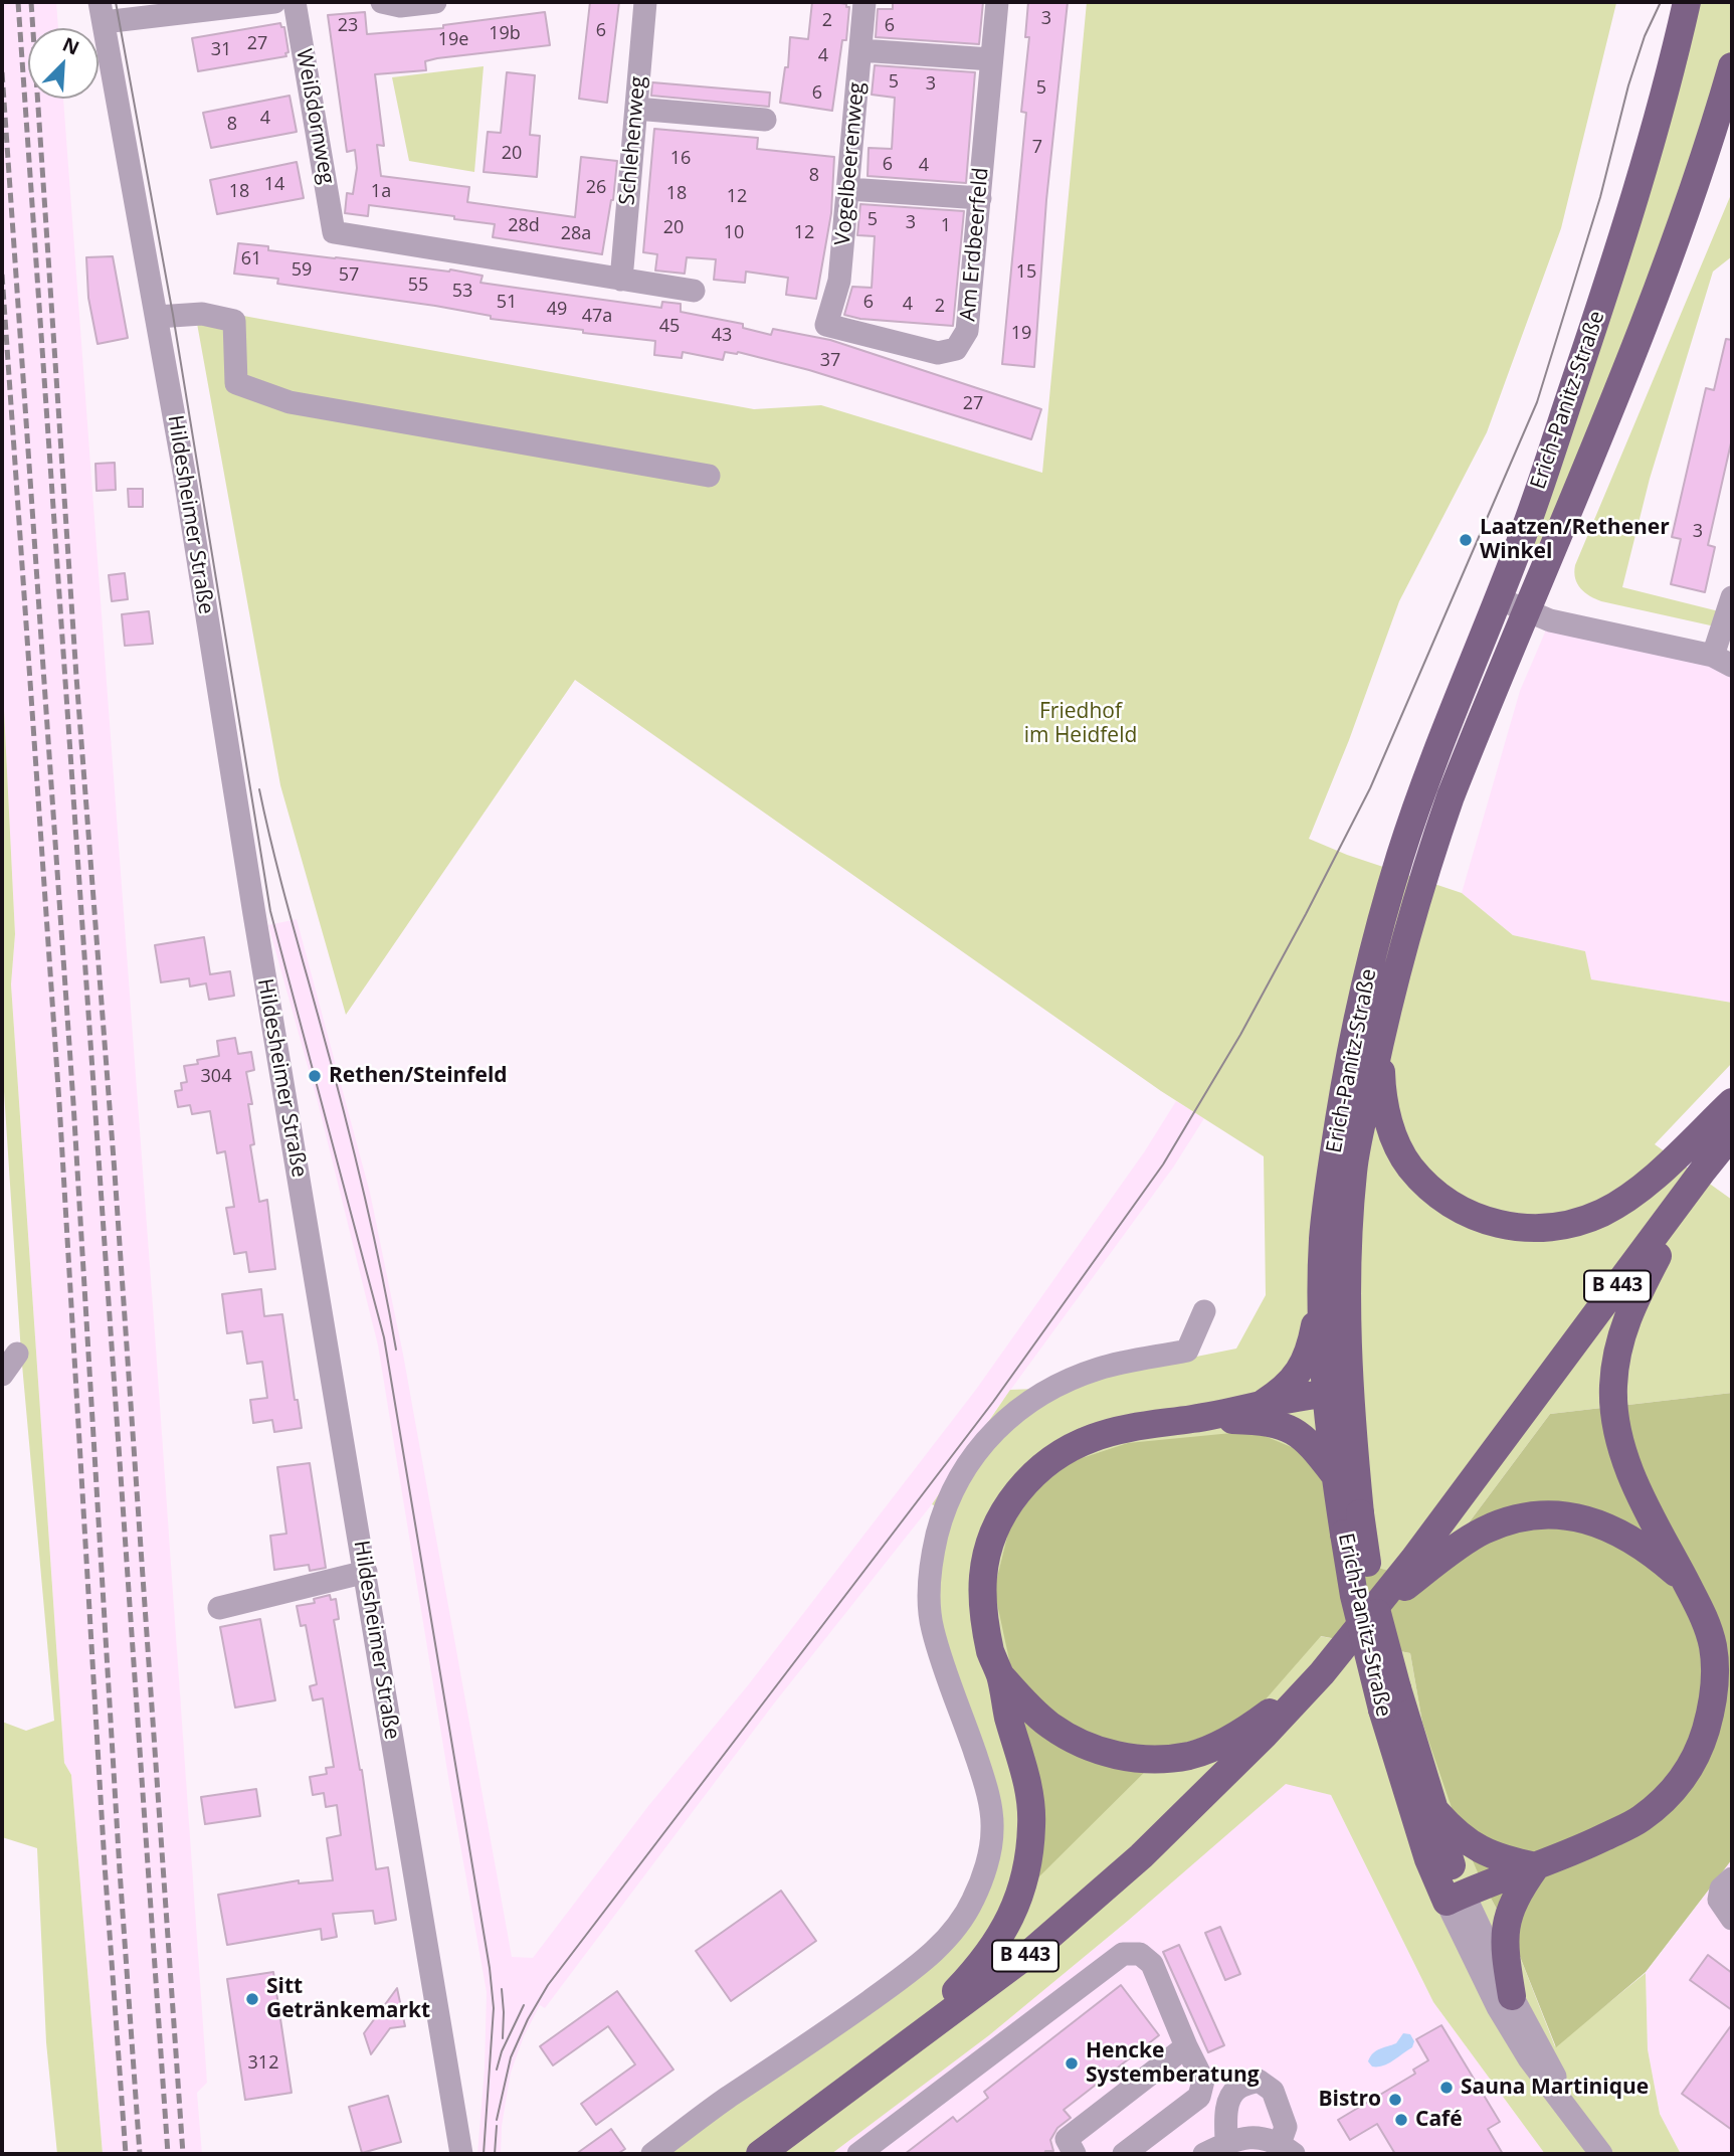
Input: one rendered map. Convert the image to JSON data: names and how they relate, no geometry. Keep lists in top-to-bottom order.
{
  "streets": {
    "main road": ["Erich-Panitz-Straße", "B 443"],
    "street": [
      "Weißdornweg",
      "Schlehenweg",
      "Vogelbeerenweg",
      "Am Erdbeerfeld",
      "Hildesheimer Straße"
    ]
  },
  "crossings": [
    ["Weißdornweg", "Schlehenweg"],
    ["Vogelbeerenweg", "Am Erdbeerfeld"]
  ],
  "parks": ["Friedhof im Heidfeld"],
  "places": [
    "Laatzen/Rethener Winkel",
    "Rethen/Steinfeld",
    "Sitt Getränkemarkt",
    "Hencke Systemberatung",
    "Sauna Martinique",
    "Bistro",
    "Café"
  ],
  "house_numbers": [
    "3",
    "2",
    "23",
    "6",
    "6",
    "19b",
    "19e",
    "27",
    "31",
    "4",
    "5",
    "3",
    "5",
    "6",
    "4",
    "8",
    "7",
    "20",
    "16",
    "6",
    "4",
    "8",
    "14",
    "26",
    "18",
    "1a",
    "18",
    "12",
    "5",
    "3",
    "28d",
    "1",
    "20",
    "10",
    "12",
    "28a",
    "61",
    "59",
    "15",
    "57",
    "55",
    "53",
    "51",
    "6",
    "4",
    "2",
    "49",
    "47a",
    "45",
    "19",
    "43",
    "37",
    "27",
    "3",
    "304",
    "312"
  ],
  "north": "top right"
}
